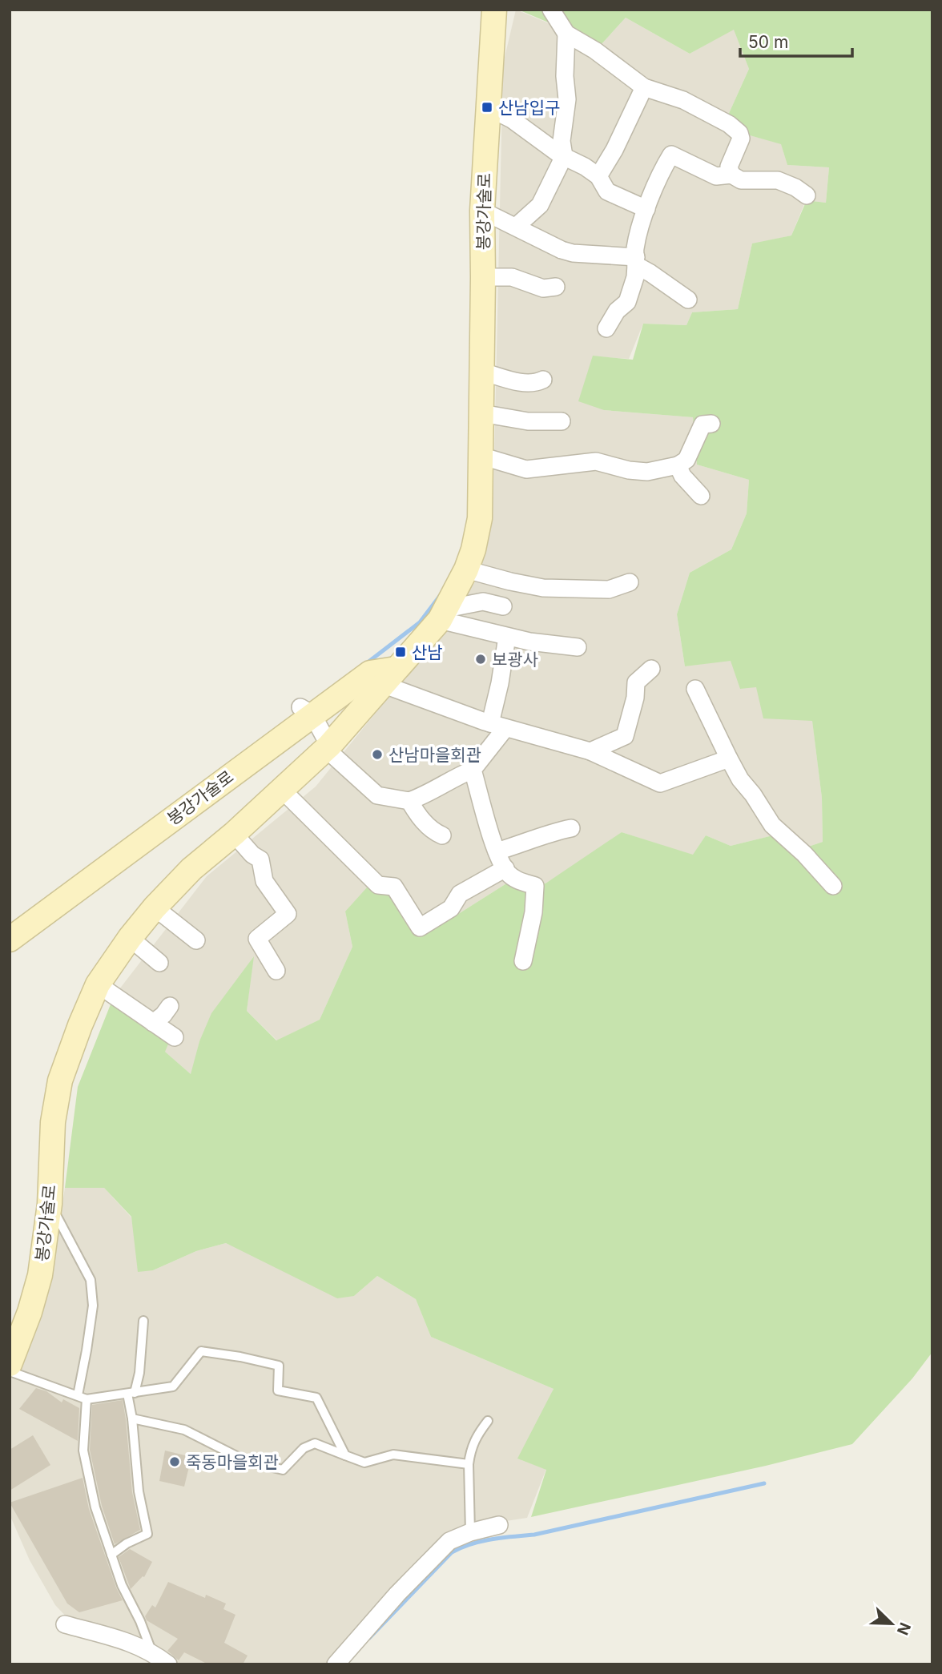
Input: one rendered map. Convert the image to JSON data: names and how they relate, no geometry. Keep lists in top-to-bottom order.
{
  "streets": {
    "street": ["봉강가술로"]
  },
  "places": {
    "transit": ["산남입구", "산남"],
    "other": ["보광사", "산남마을회관", "죽동마을회관"]
  },
  "scale_bar": "50 m",
  "north": "bottom right"
}
